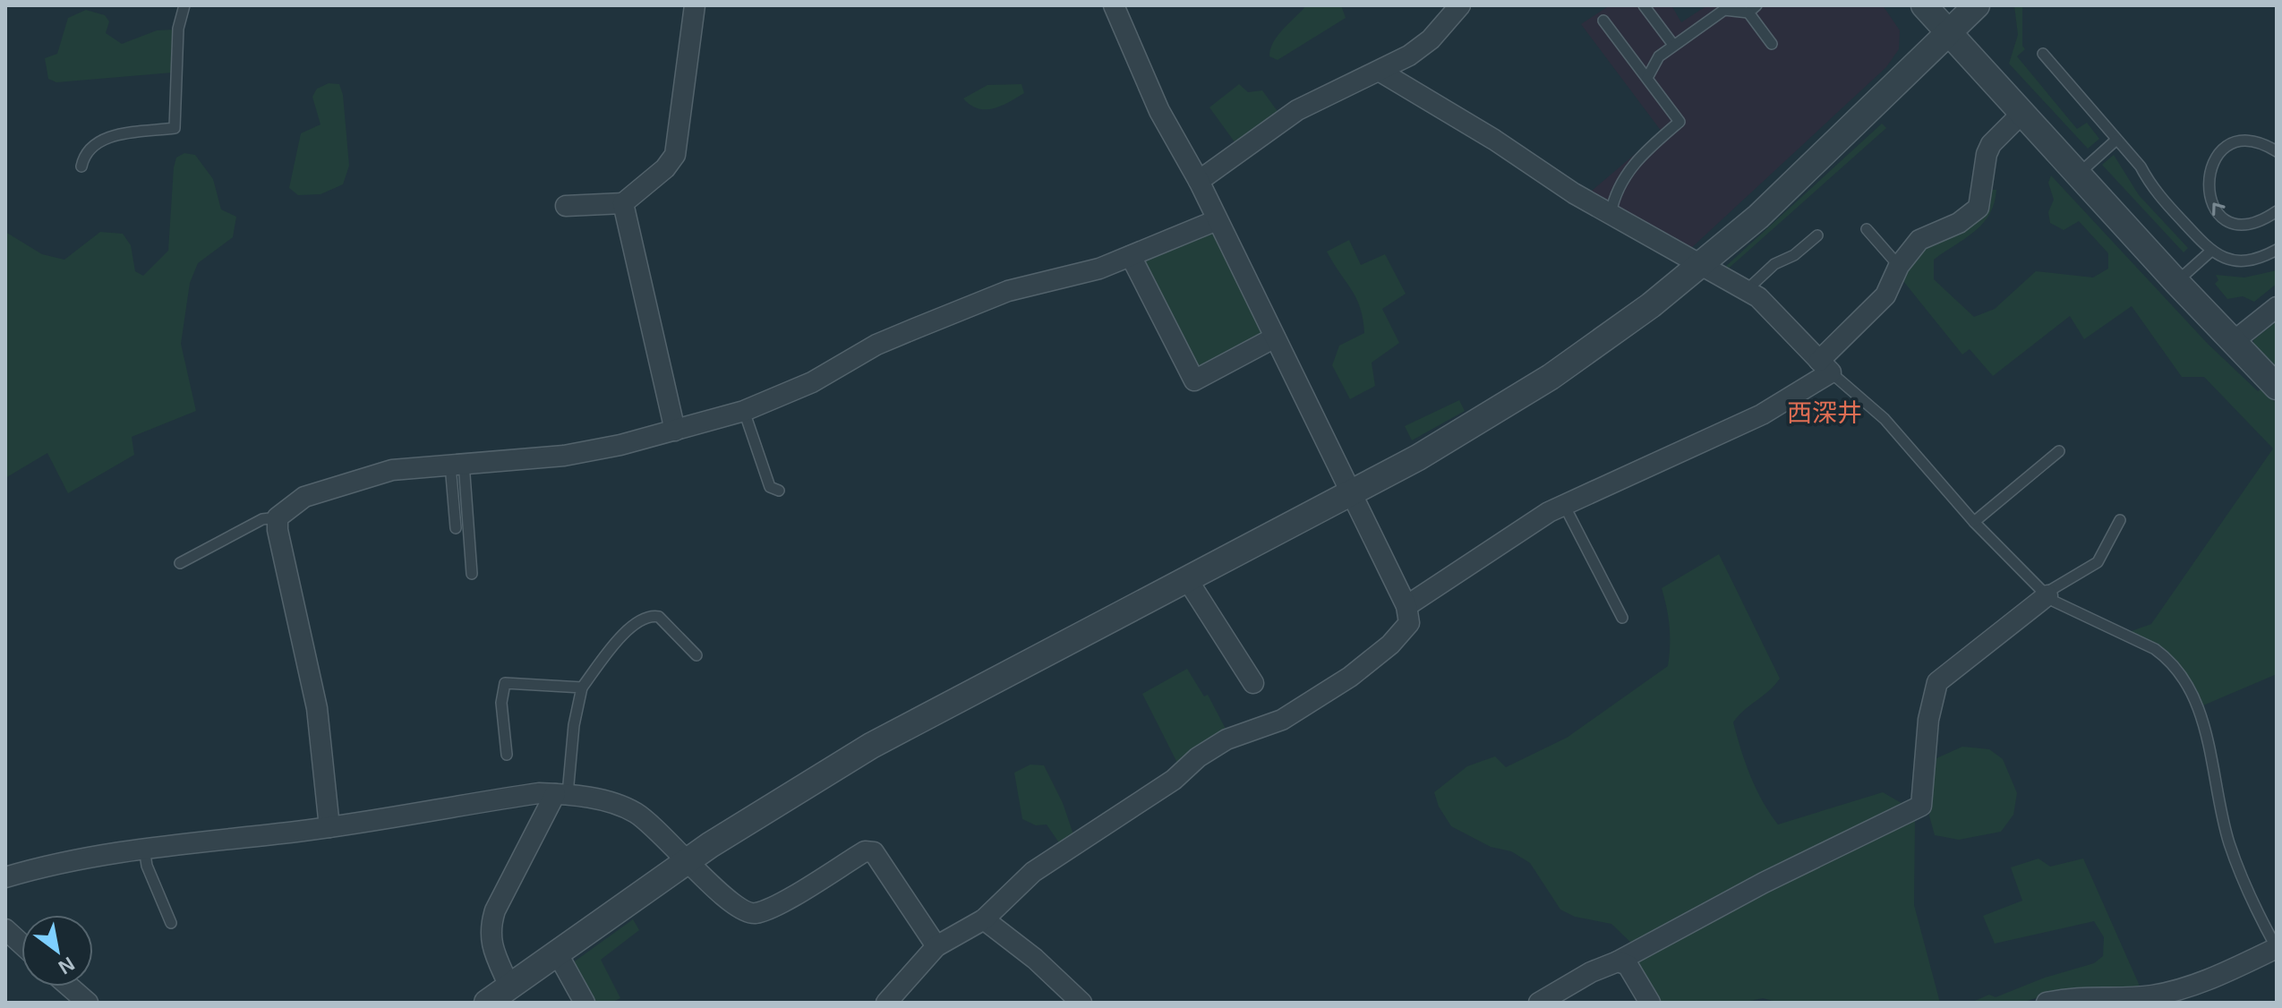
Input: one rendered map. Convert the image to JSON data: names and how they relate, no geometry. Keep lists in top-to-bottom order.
{
  "districts": ["西深井"],
  "north": "bottom right"
}
